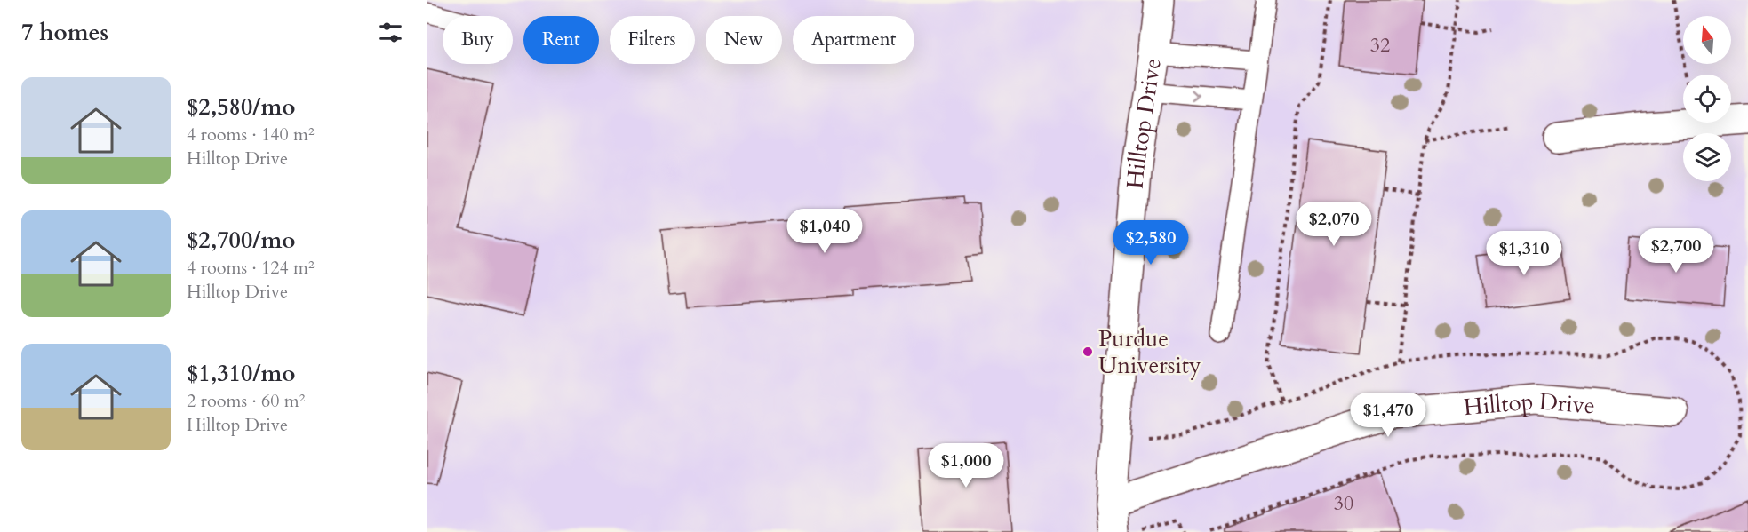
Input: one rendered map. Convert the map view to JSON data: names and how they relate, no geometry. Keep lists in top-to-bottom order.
{
  "streets": {
    "street": ["Hilltop Drive"]
  },
  "places": ["Purdue University"],
  "house_numbers": ["32", "30"],
  "north": "top",
  "page": {
    "heading": "7 homes",
    "chip": [
      "Buy",
      "Rent",
      "Filters",
      "New",
      "Apartment"
    ],
    "list": [
      {
        "name": "$2,580/mo",
        "note": "4 rooms · 140 m² · Hilltop Drive"
      },
      {
        "name": "$2,700/mo",
        "note": "4 rooms · 124 m² · Hilltop Drive"
      },
      {
        "name": "$1,310/mo",
        "note": "2 rooms · 60 m² · Hilltop Drive"
      }
    ],
    "price": [
      "$2,070",
      "$1,040",
      "$2,580",
      "$2,700",
      "$1,310",
      "$1,470",
      "$1,000"
    ]
  }
}
